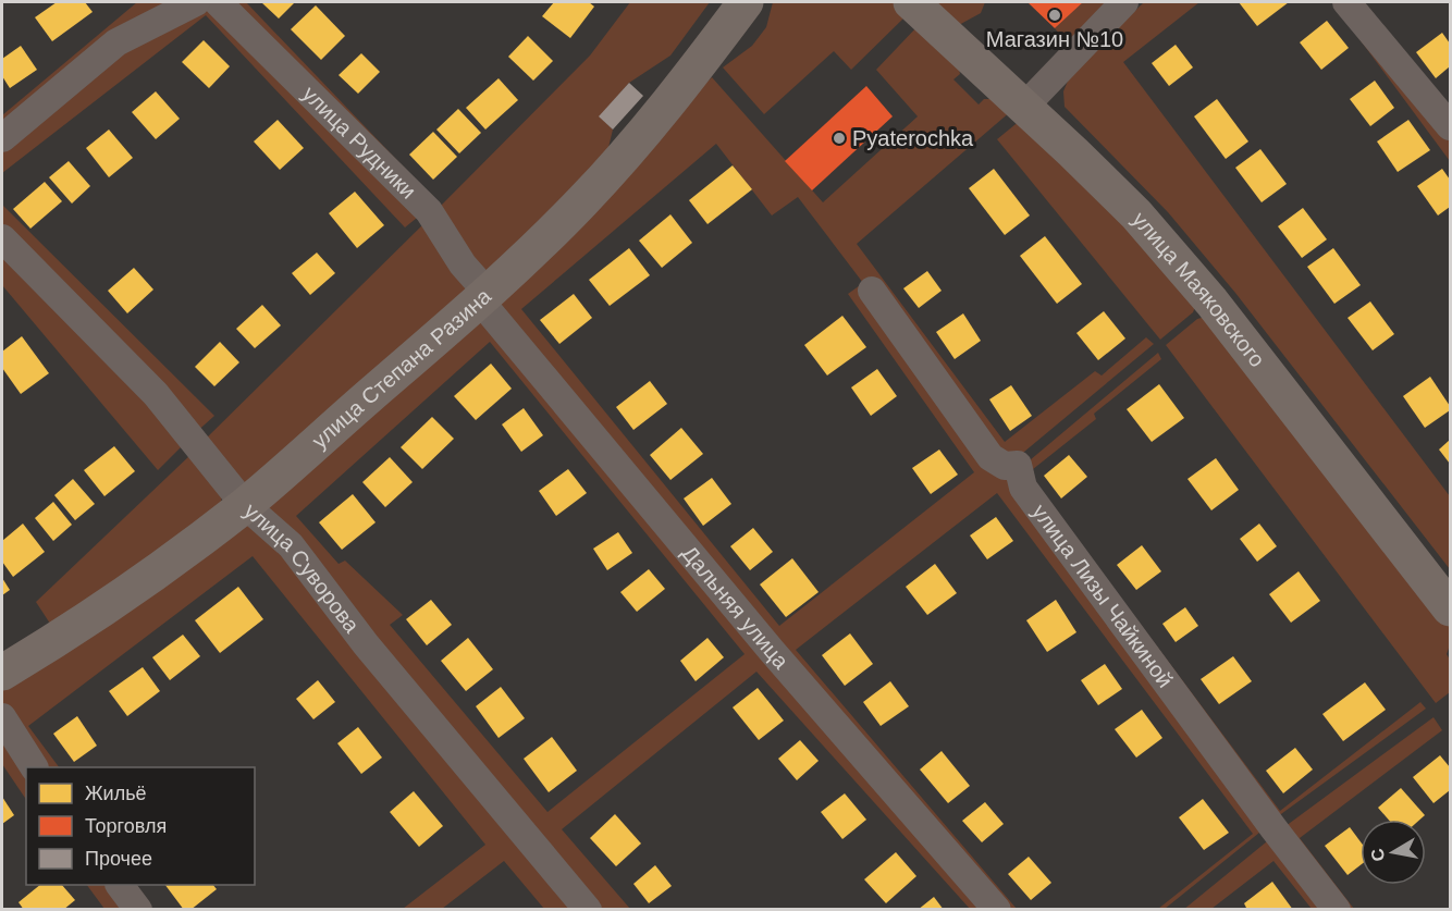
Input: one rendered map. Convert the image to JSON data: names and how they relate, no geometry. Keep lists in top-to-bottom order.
{
  "streets": {
    "main road": ["улица Маяковского", "улица Степана Разина"],
    "street": [
      "улица Рудники",
      "улица Суворова",
      "улица Лизы Чайкиной",
      "Дальняя улица"
    ]
  },
  "crossings": [
    ["улица Рудники", "улица Степана Разина"],
    ["улица Рудники", "Дальняя улица"],
    ["улица Степана Разина", "улица Суворова"],
    ["улица Степана Разина", "Дальняя улица"]
  ],
  "places": ["Магазин №10", "Pyaterochka"],
  "legend": ["Жильё", "Торговля", "Прочее"],
  "north": "left"
}
